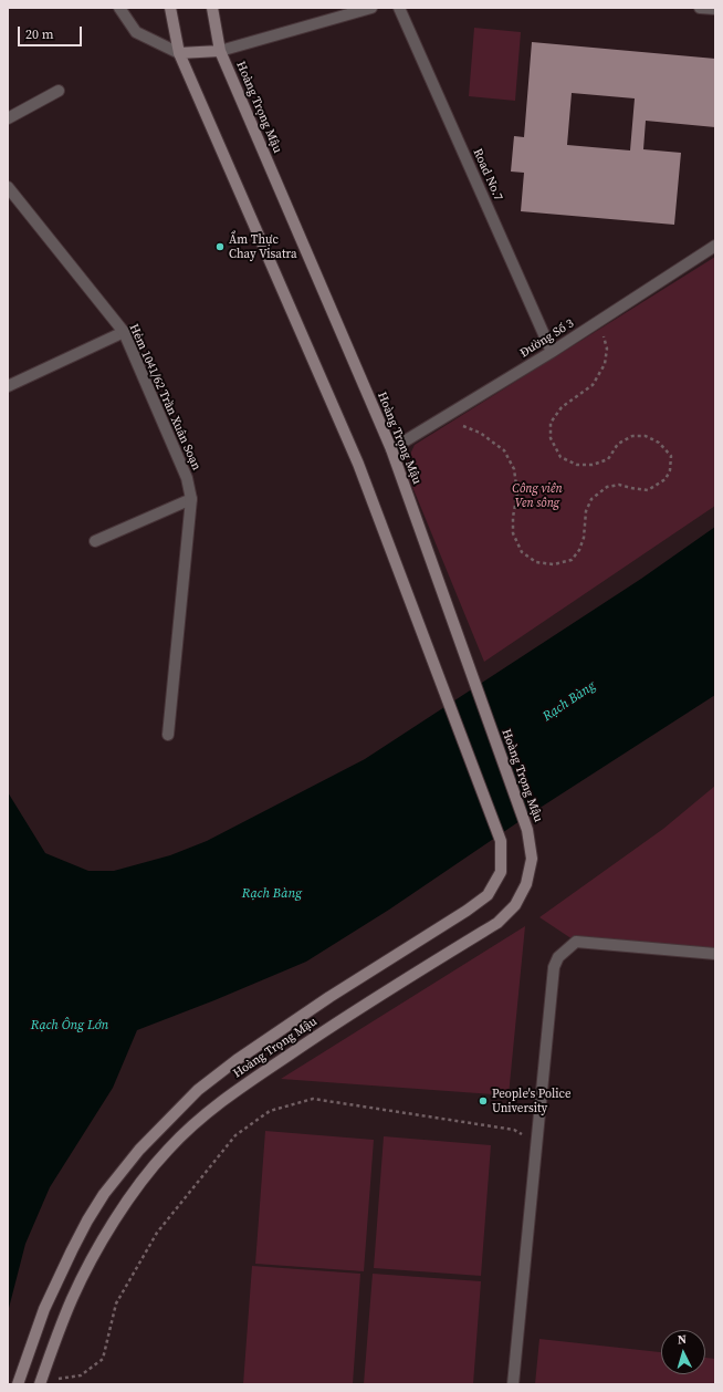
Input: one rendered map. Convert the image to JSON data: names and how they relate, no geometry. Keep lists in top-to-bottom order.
{
  "streets": {
    "main road": ["Hoàng Trọng Mậu"],
    "street": ["Road No.7", "Đường Số 3", "Hẻm 1041/62 Trần Xuân Soạn"]
  },
  "crossings": [
    ["Hoàng Trọng Mậu", "Đường Số 3"],
    ["Road No.7", "Đường Số 3"]
  ],
  "water": ["Rạch Bàng", "Rạch Ông Lớn"],
  "parks": ["Công viên Ven sông"],
  "places": ["Ẩm Thực Chay Visatra", "People's Police University"],
  "scale_bar": "20 m",
  "north": "top"
}
